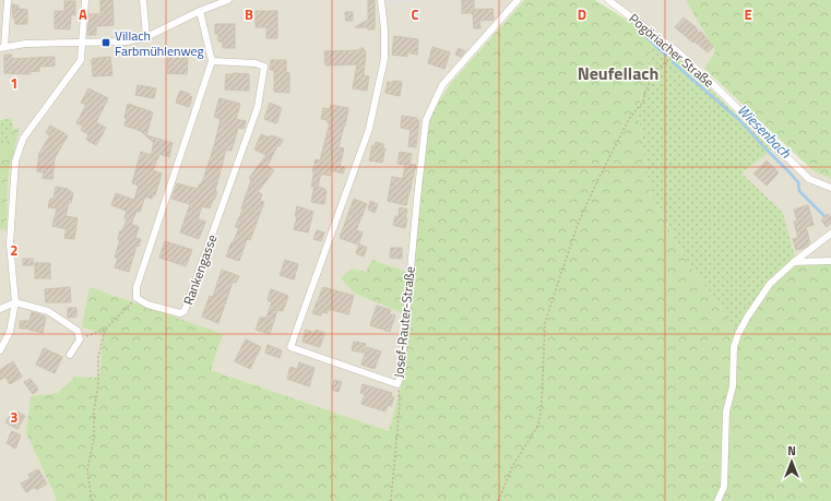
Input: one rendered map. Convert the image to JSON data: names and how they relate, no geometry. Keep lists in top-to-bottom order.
{
  "streets": {
    "street": ["Pogöriacher Straße", "Rankengasse", "Josef-Rauter-Straße"]
  },
  "districts": ["Neufellach"],
  "water": ["Wiesenbach"],
  "places": {
    "transit": ["Villach Farbmühlenweg"]
  },
  "north": "top",
  "grid": {
    "columns": [
      "A",
      "B",
      "C",
      "D",
      "E"
    ],
    "rows": ["1", "2", "3"]
  }
}
